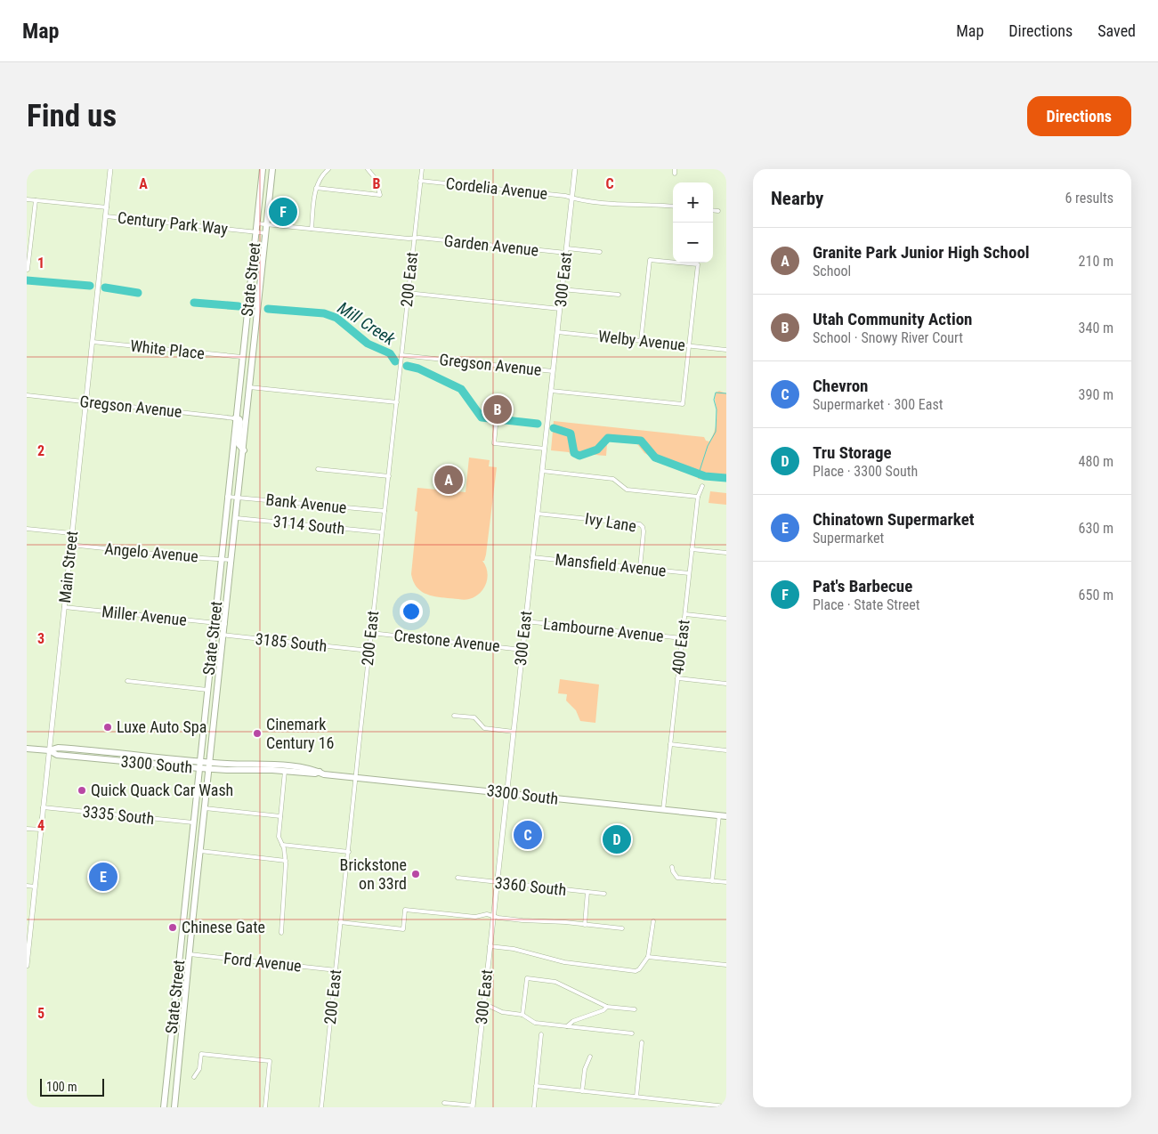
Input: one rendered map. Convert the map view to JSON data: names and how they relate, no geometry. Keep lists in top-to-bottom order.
{
  "streets": {
    "main road": ["State Street", "3300 South"],
    "street": [
      "Cordelia Avenue",
      "Century Park Way",
      "Garden Avenue",
      "200 East",
      "300 East",
      "Welby Avenue",
      "White Place",
      "Gregson Avenue",
      "Bank Avenue",
      "Ivy Lane",
      "3114 South",
      "Angelo Avenue",
      "Mansfield Avenue",
      "Main Street",
      "Miller Avenue",
      "Lambourne Avenue",
      "Crestone Avenue",
      "3185 South",
      "400 East",
      "3335 South",
      "3360 South",
      "Ford Avenue"
    ]
  },
  "crossings": [
    ["Cordelia Avenue", "200 East"],
    ["Cordelia Avenue", "300 East"],
    ["Century Park Way", "State Street"],
    ["Century Park Way", "Main Street"],
    ["Garden Avenue", "State Street"],
    ["Garden Avenue", "200 East"],
    ["Garden Avenue", "300 East"],
    ["State Street", "White Place"],
    ["State Street", "Gregson Avenue"],
    ["State Street", "Bank Avenue"],
    ["State Street", "3114 South"],
    ["State Street", "Angelo Avenue"],
    ["State Street", "Miller Avenue"],
    ["State Street", "3185 South"],
    ["State Street", "3300 South"],
    ["State Street", "3335 South"],
    ["State Street", "Ford Avenue"],
    ["200 East", "Gregson Avenue"],
    ["200 East", "Bank Avenue"],
    ["200 East", "3114 South"],
    ["200 East", "Crestone Avenue"],
    ["200 East", "3185 South"],
    ["200 East", "3300 South"],
    ["200 East", "Ford Avenue"],
    ["300 East", "Welby Avenue"],
    ["300 East", "Gregson Avenue"],
    ["300 East", "Ivy Lane"],
    ["300 East", "Mansfield Avenue"],
    ["300 East", "Lambourne Avenue"],
    ["300 East", "Crestone Avenue"],
    ["300 East", "3300 South"],
    ["300 East", "3360 South"],
    ["Welby Avenue", "Gregson Avenue"],
    ["White Place", "Main Street"],
    ["Gregson Avenue", "Main Street"],
    ["Ivy Lane", "Mansfield Avenue"],
    ["Angelo Avenue", "Main Street"],
    ["Mansfield Avenue", "400 East"],
    ["Main Street", "Miller Avenue"],
    ["Main Street", "3300 South"],
    ["Main Street", "3335 South"],
    ["Lambourne Avenue", "400 East"],
    ["400 East", "3300 South"]
  ],
  "water": ["Mill Creek"],
  "places": [
    "Luxe Auto Spa",
    "Cinemark Century 16",
    "Quick Quack Car Wash",
    "Brickstone on 33rd",
    "Chinese Gate"
  ],
  "scale_bar": "100 m",
  "page": {
    "header": "Map",
    "nav": ["Map", "Directions", "Saved"],
    "buttons": "Directions",
    "title": "Find us",
    "heading": ["Nearby", "6 results"],
    "map_buttons": ["+", "−"],
    "pins": [
      "F",
      "B",
      "A",
      "C",
      "D",
      "E"
    ],
    "list": [
      {
        "mark": "A",
        "name": "Granite Park Junior High School",
        "note": "School",
        "value": "210 m"
      },
      {
        "mark": "B",
        "name": "Utah Community Action",
        "note": "School · Snowy River Court",
        "value": "340 m"
      },
      {
        "mark": "C",
        "name": "Chevron",
        "note": "Supermarket · 300 East",
        "value": "390 m"
      },
      {
        "mark": "D",
        "name": "Tru Storage",
        "note": "Place · 3300 South",
        "value": "480 m"
      },
      {
        "mark": "E",
        "name": "Chinatown Supermarket",
        "note": "Supermarket",
        "value": "630 m"
      },
      {
        "mark": "F",
        "name": "Pat's Barbecue",
        "note": "Place · State Street",
        "value": "650 m"
      }
    ],
    "scale": "100 m"
  },
  "grid": {
    "columns": ["A", "B", "C"],
    "rows": [
      "1",
      "2",
      "3",
      "4",
      "5"
    ]
  }
}
